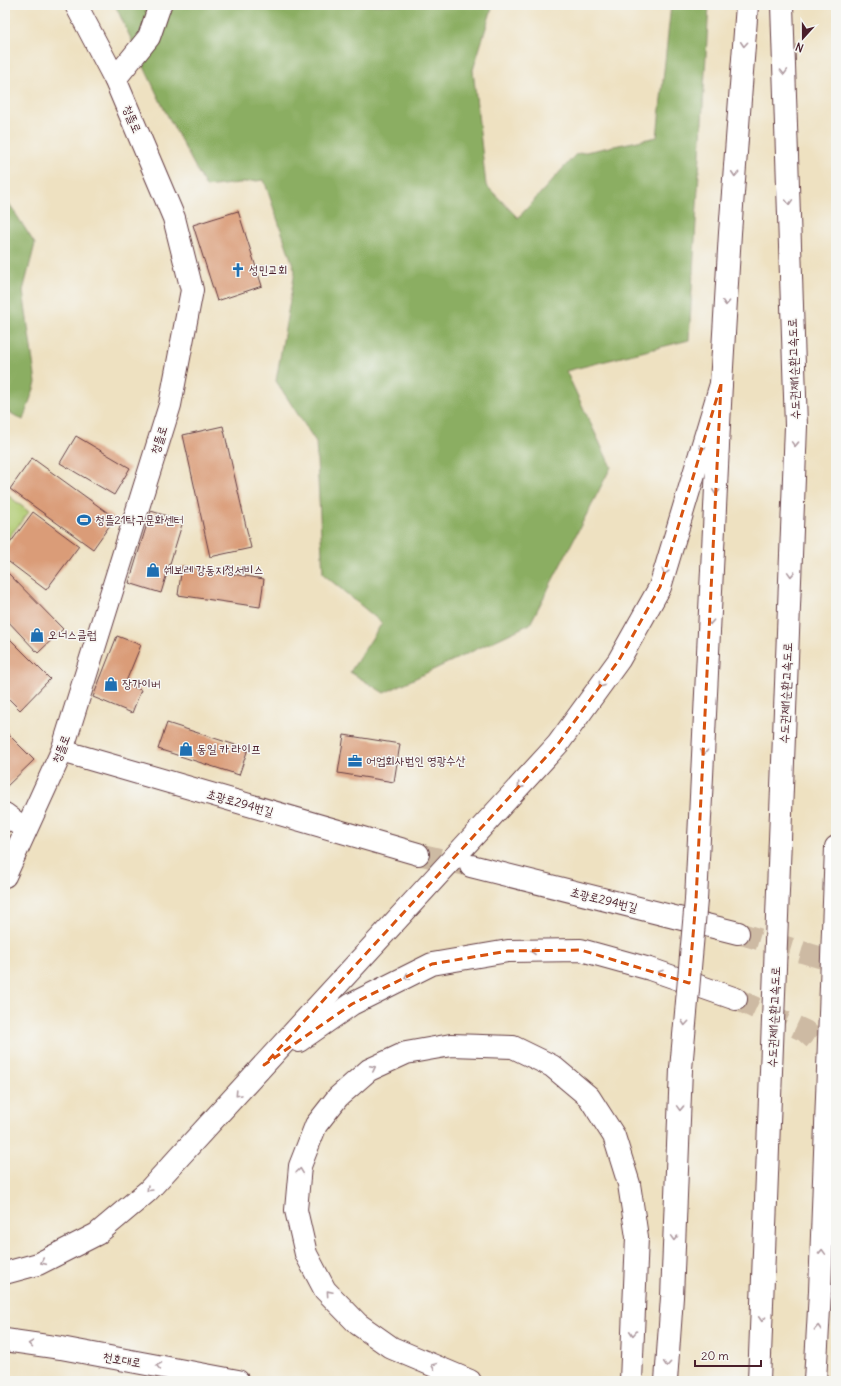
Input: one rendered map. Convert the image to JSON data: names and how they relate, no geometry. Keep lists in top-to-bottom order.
{
  "streets": {
    "main road": [
      "청뜰로",
      "수도권제1순환고속도로",
      "초광로294번길",
      "천호대로"
    ]
  },
  "crossings": [
    ["청뜰로", "초광로294번길"]
  ],
  "one_way": ["천호대로"],
  "places": {
    "church": ["성민교회"],
    "sports": ["청뜰21탁구문화센터"],
    "shop": [
      "쉐보레 강동지정서비스",
      "오너스클럽",
      "장가이버",
      "동일 카 라이프"
    ],
    "office": ["어업회사법인 영광수산"]
  },
  "scale_bar": "20 m",
  "north": "bottom"
}
